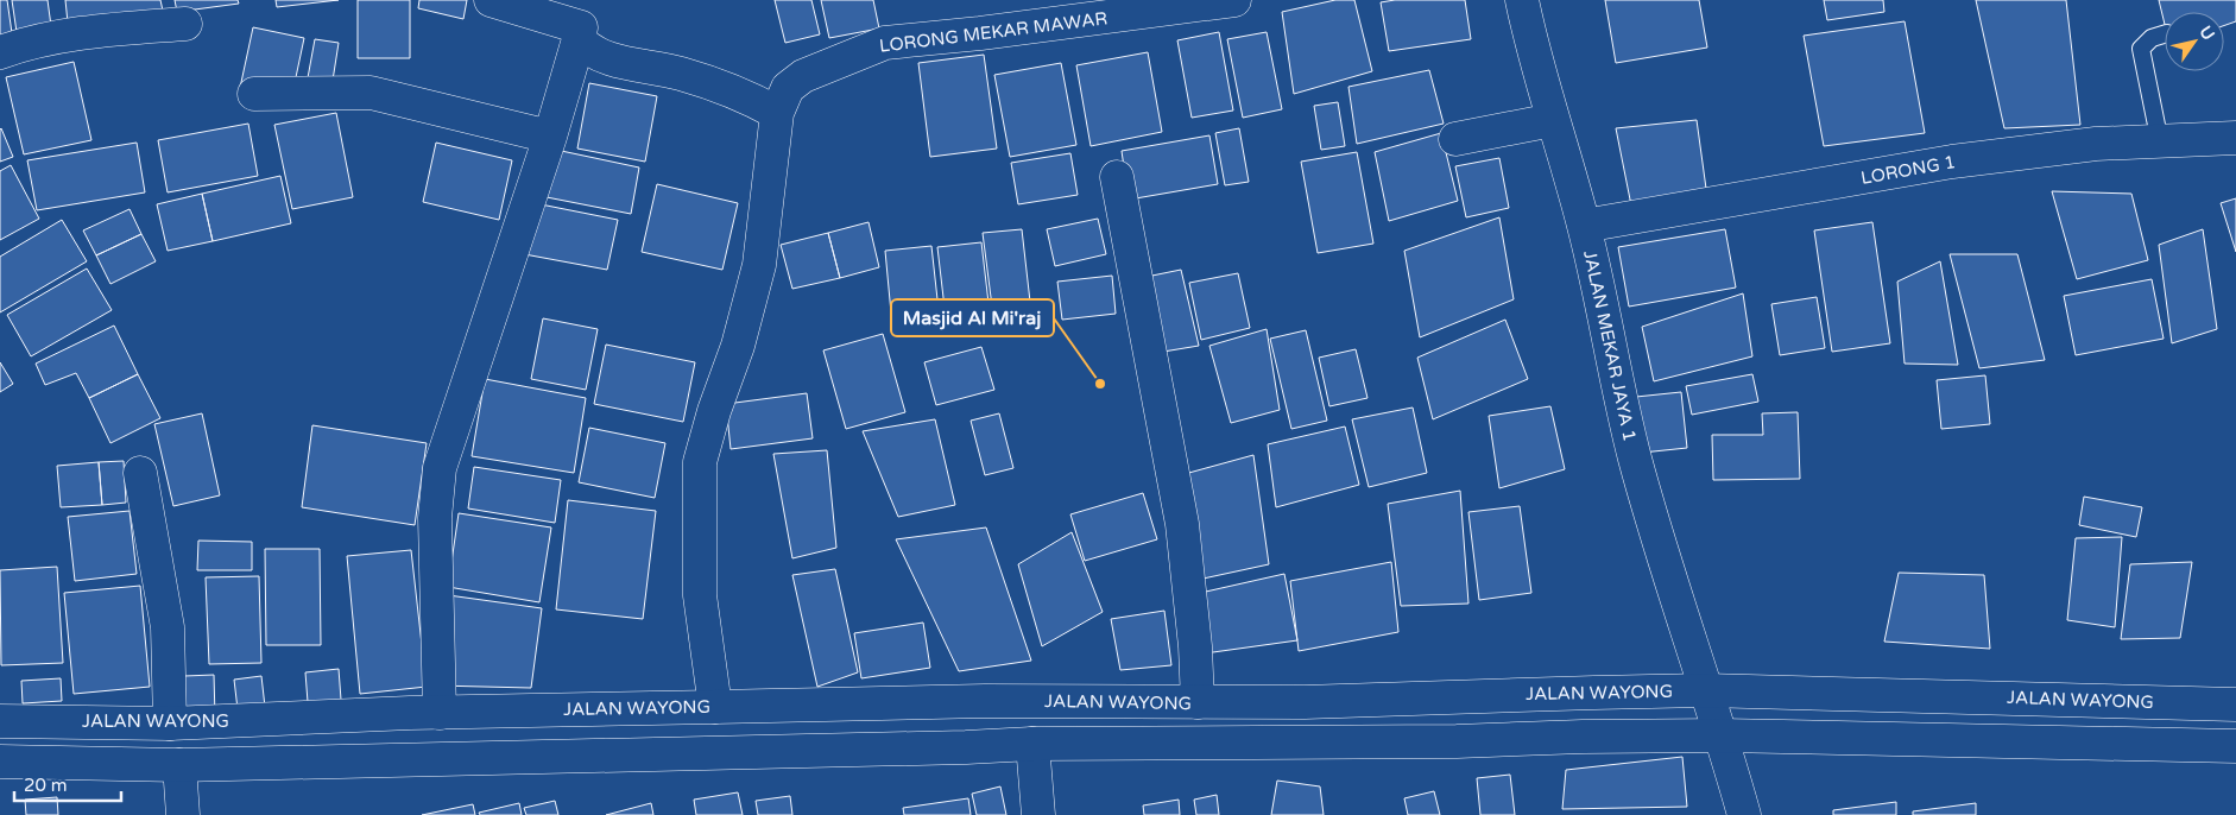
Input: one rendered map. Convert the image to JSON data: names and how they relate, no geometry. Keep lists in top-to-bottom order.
{
  "streets": {
    "street": [
      "LORONG MEKAR MAWAR",
      "LORONG 1",
      "JALAN MEKAR JAYA 1",
      "JALAN WAYONG"
    ]
  },
  "crossings": [
    ["LORONG MEKAR MAWAR", "JALAN WAYONG"],
    ["LORONG 1", "JALAN MEKAR JAYA 1"],
    ["JALAN MEKAR JAYA 1", "JALAN WAYONG"]
  ],
  "places": ["Masjid Al Mi'raj"],
  "scale_bar": "20 m",
  "north": "top right"
}
